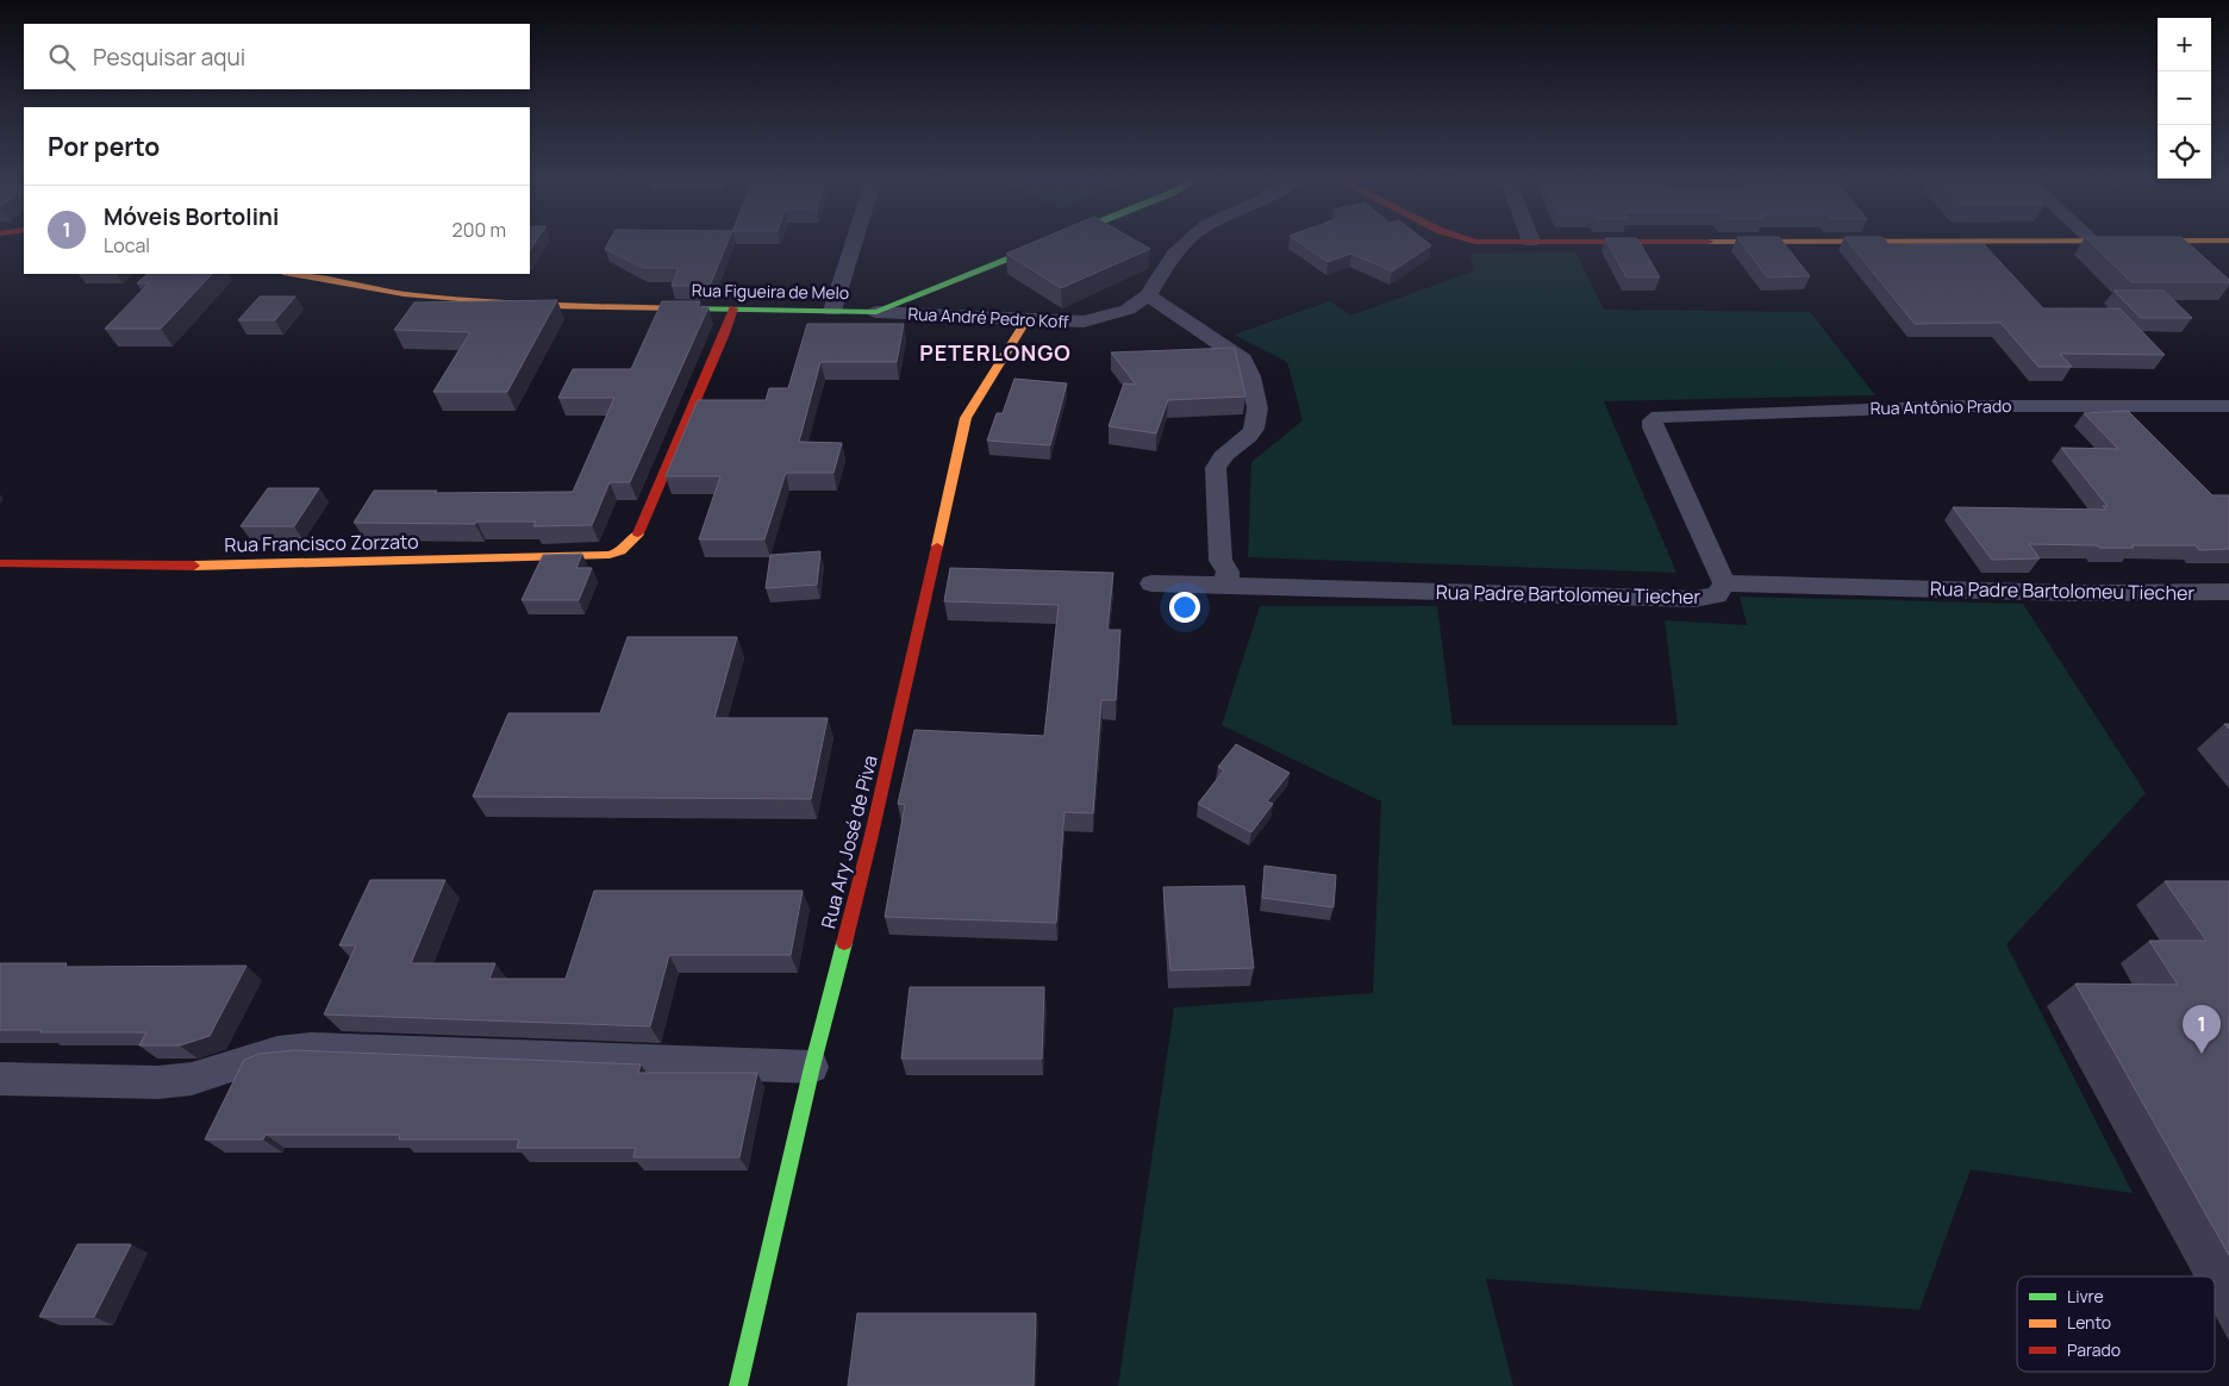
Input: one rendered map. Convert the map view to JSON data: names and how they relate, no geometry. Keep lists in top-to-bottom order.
{
  "streets": {
    "street": [
      "Rua Figueira de Melo",
      "Rua André Pedro Koff",
      "Rua Antônio Prado",
      "Rua Francisco Zorzato",
      "Rua Padre Bartolomeu Tiecher",
      "Rua Ary José de Piva"
    ]
  },
  "crossings": [
    ["Rua Figueira de Melo", "Rua André Pedro Koff"],
    ["Rua Figueira de Melo", "Rua Francisco Zorzato"],
    ["Rua André Pedro Koff", "Rua Ary José de Piva"],
    ["Rua Antônio Prado", "Rua Padre Bartolomeu Tiecher"]
  ],
  "districts": ["PETERLONGO"],
  "legend": ["Livre", "Lento", "Parado"],
  "page": {
    "map_buttons": ["+", "−"],
    "search": "Pesquisar aqui",
    "heading": "Por perto",
    "list": [
      {
        "mark": "1",
        "name": "Móveis Bortolini",
        "note": "Local",
        "value": "200 m"
      }
    ],
    "pins": "1"
  }
}
